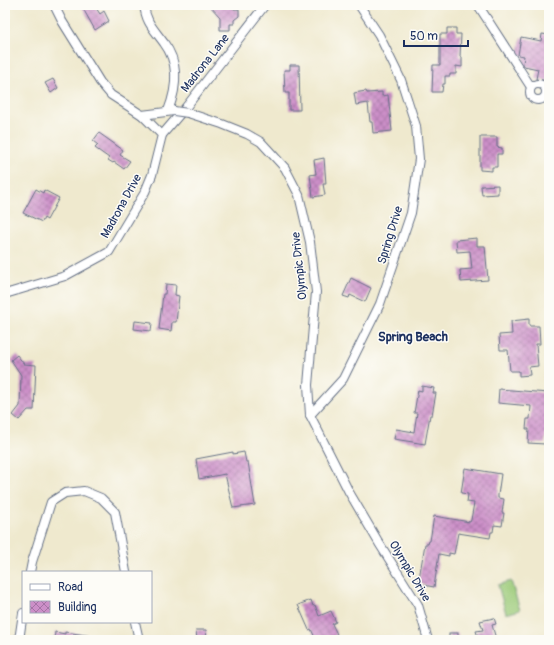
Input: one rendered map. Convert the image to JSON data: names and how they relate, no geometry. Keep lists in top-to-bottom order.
{
  "streets": {
    "street": [
      "Madrona Lane",
      "Madrona Drive",
      "Spring Drive",
      "Olympic Drive"
    ]
  },
  "crossings": [
    ["Madrona Lane", "Madrona Drive"],
    ["Spring Drive", "Olympic Drive"]
  ],
  "districts": ["Spring Beach"],
  "legend": ["Road", "Building"],
  "scale_bar": "50 m"
}
